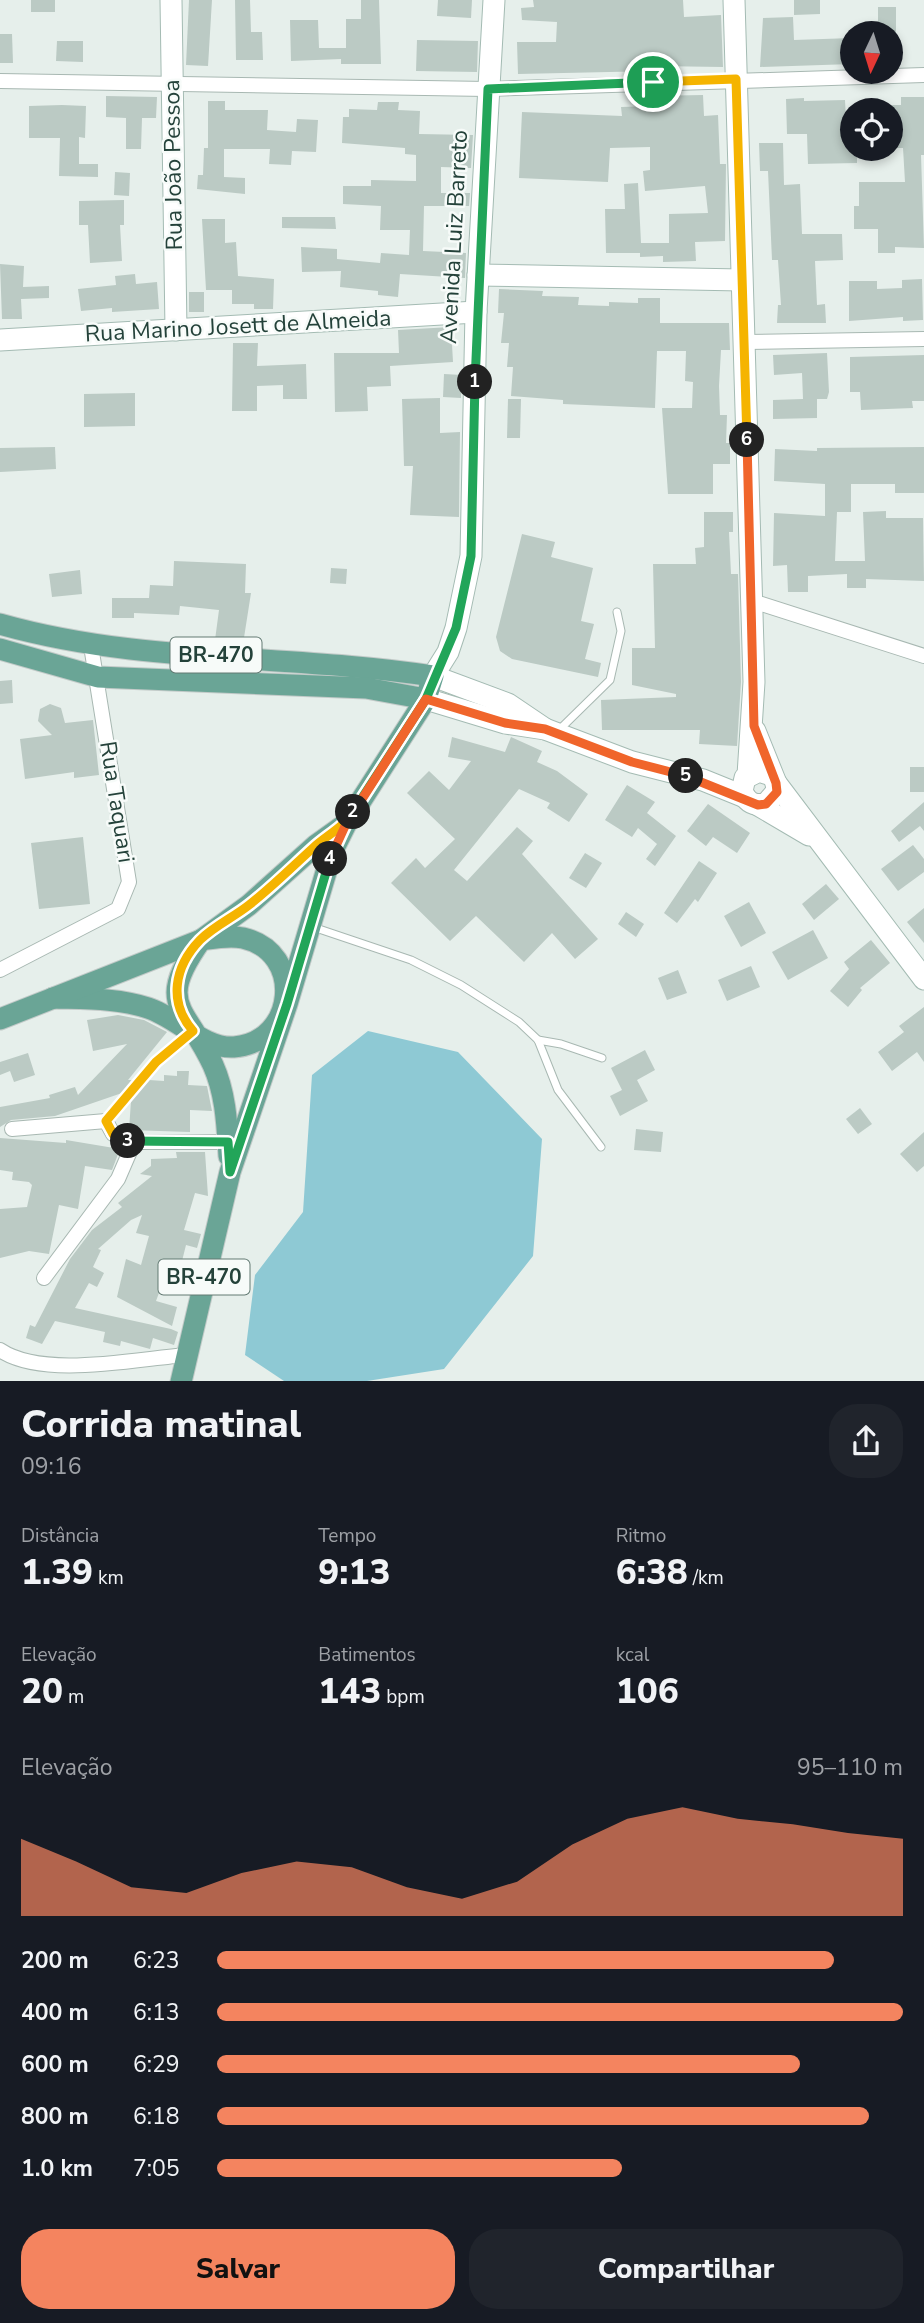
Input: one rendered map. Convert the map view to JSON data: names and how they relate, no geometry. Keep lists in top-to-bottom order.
{
  "streets": {
    "main road": [
      "Rua João Pessoa",
      "Avenida Luiz Barreto",
      "Rua Marino Josett de Almeida",
      "BR-470"
    ],
    "street": ["Rua Taquari"]
  },
  "crossings": [
    ["Rua João Pessoa", "Rua Marino Josett de Almeida"],
    ["Avenida Luiz Barreto", "Rua Marino Josett de Almeida"],
    ["Avenida Luiz Barreto", "BR-470"],
    ["BR-470", "Rua Taquari"]
  ],
  "north": "bottom",
  "page": {
    "pins": [
      "1",
      "6",
      "5",
      "2",
      "4",
      "3"
    ],
    "heading": ["Corrida matinal", "09:16"],
    "stats": [
      ["Distância", "1.39 km"],
      ["Tempo", "9:13"],
      ["Ritmo", "6:38 /km"],
      ["Elevação", "20 m"],
      ["Batimentos", "143 bpm"],
      ["kcal", "106"]
    ],
    "chart": ["Elevação", "95–110 m"],
    "list": [
      {
        "name": "200 m",
        "note": "6:23"
      },
      {
        "name": "400 m",
        "note": "6:13"
      },
      {
        "name": "600 m",
        "note": "6:29"
      },
      {
        "name": "800 m",
        "note": "6:18"
      },
      {
        "name": "1.0 km",
        "note": "7:05"
      }
    ],
    "buttons": ["Salvar", "Compartilhar"]
  }
}
